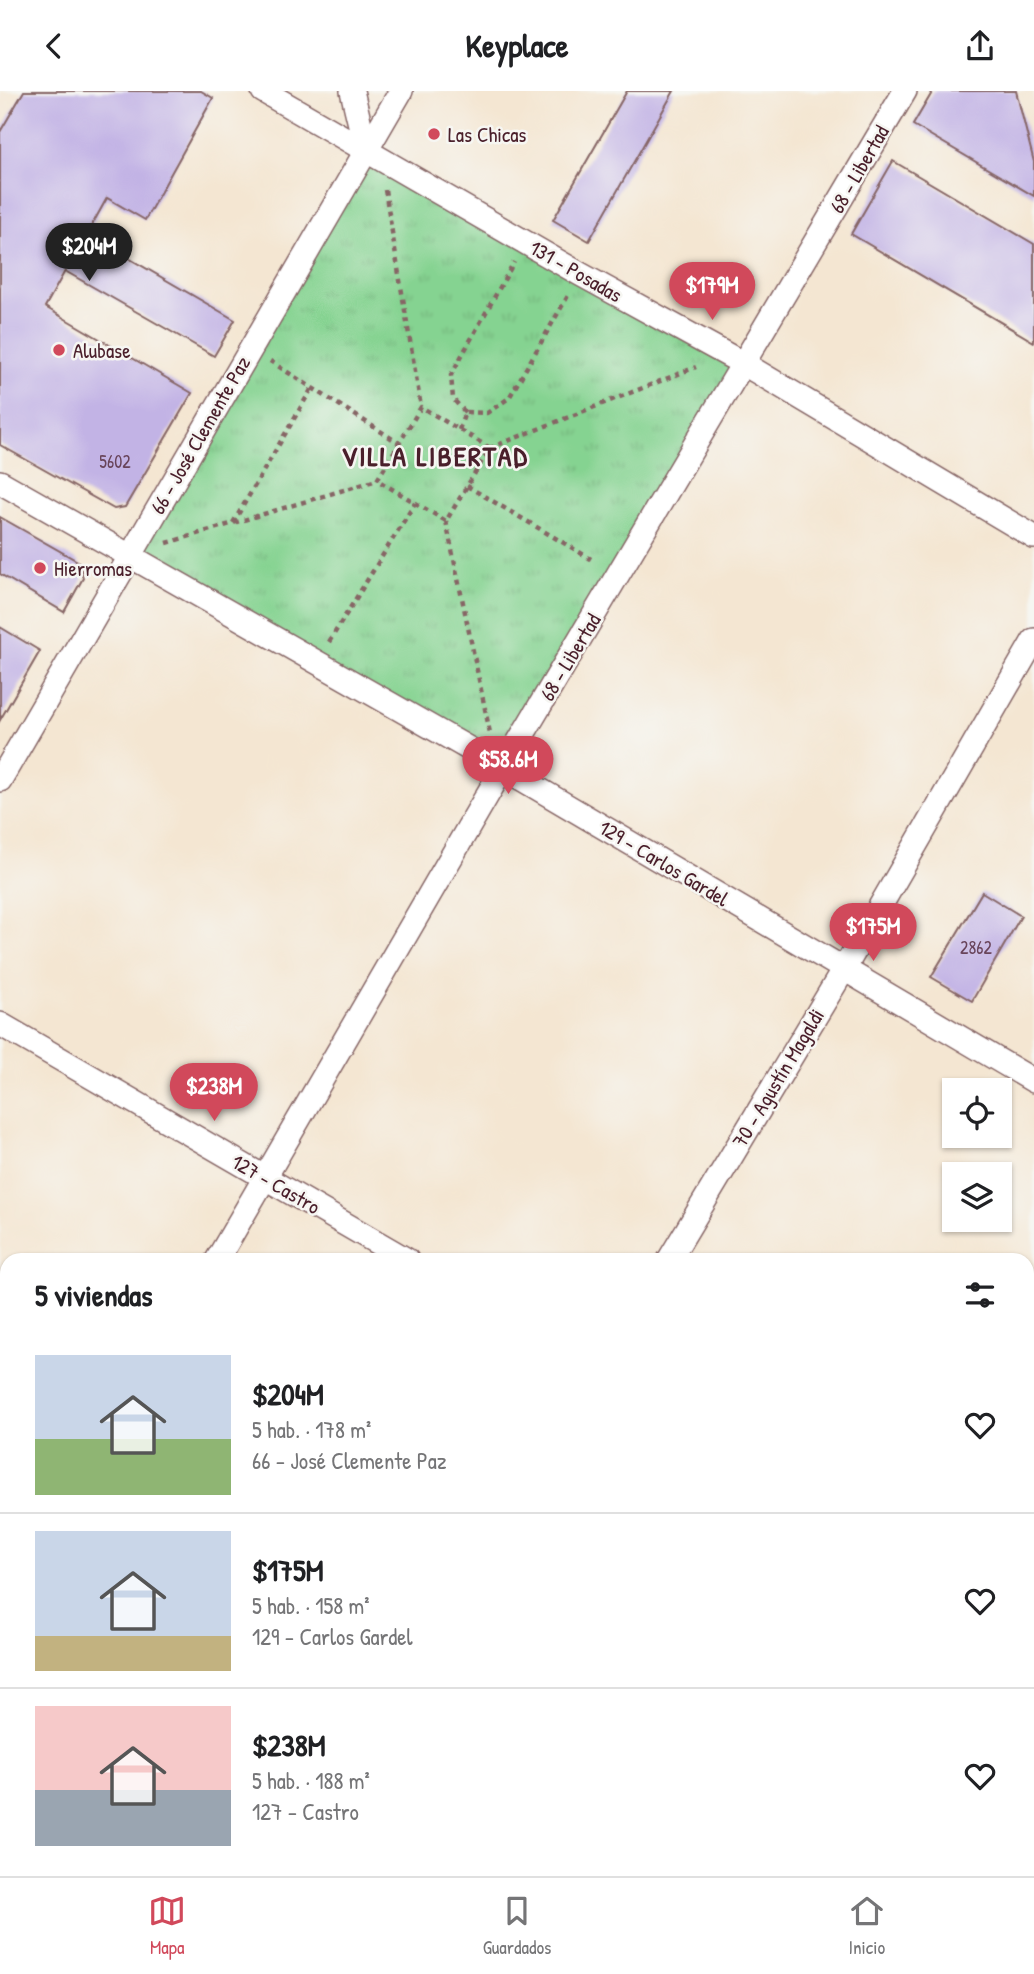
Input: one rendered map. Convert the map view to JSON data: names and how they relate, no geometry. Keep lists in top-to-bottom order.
{
  "streets": {
    "street": [
      "68 - Libertad",
      "131 - Posadas",
      "66 - José Clemente Paz",
      "129 - Carlos Gardel",
      "70 - Agustín Magaldi",
      "127 - Castro"
    ]
  },
  "crossings": [
    ["68 - Libertad", "131 - Posadas"],
    ["68 - Libertad", "129 - Carlos Gardel"],
    ["68 - Libertad", "127 - Castro"],
    ["131 - Posadas", "66 - José Clemente Paz"],
    ["66 - José Clemente Paz", "129 - Carlos Gardel"],
    ["129 - Carlos Gardel", "70 - Agustín Magaldi"]
  ],
  "districts": ["VILLA LIBERTAD"],
  "places": ["Las Chicas", "Alubase", "Hierromas"],
  "house_numbers": ["5602", "2862"],
  "page": {
    "header": "Keyplace",
    "price": [
      "$204M",
      "$179M",
      "$58.6M",
      "$175M",
      "$238M"
    ],
    "heading": "5 viviendas",
    "list": [
      {
        "name": "$204M",
        "note": "5 hab. · 178 m² · 66 - José Clemente Paz"
      },
      {
        "name": "$175M",
        "note": "5 hab. · 158 m² · 129 - Carlos Gardel"
      },
      {
        "name": "$238M",
        "note": "5 hab. · 188 m² · 127 - Castro"
      }
    ],
    "tabs": ["Mapa", "Guardados", "Inicio"]
  }
}
